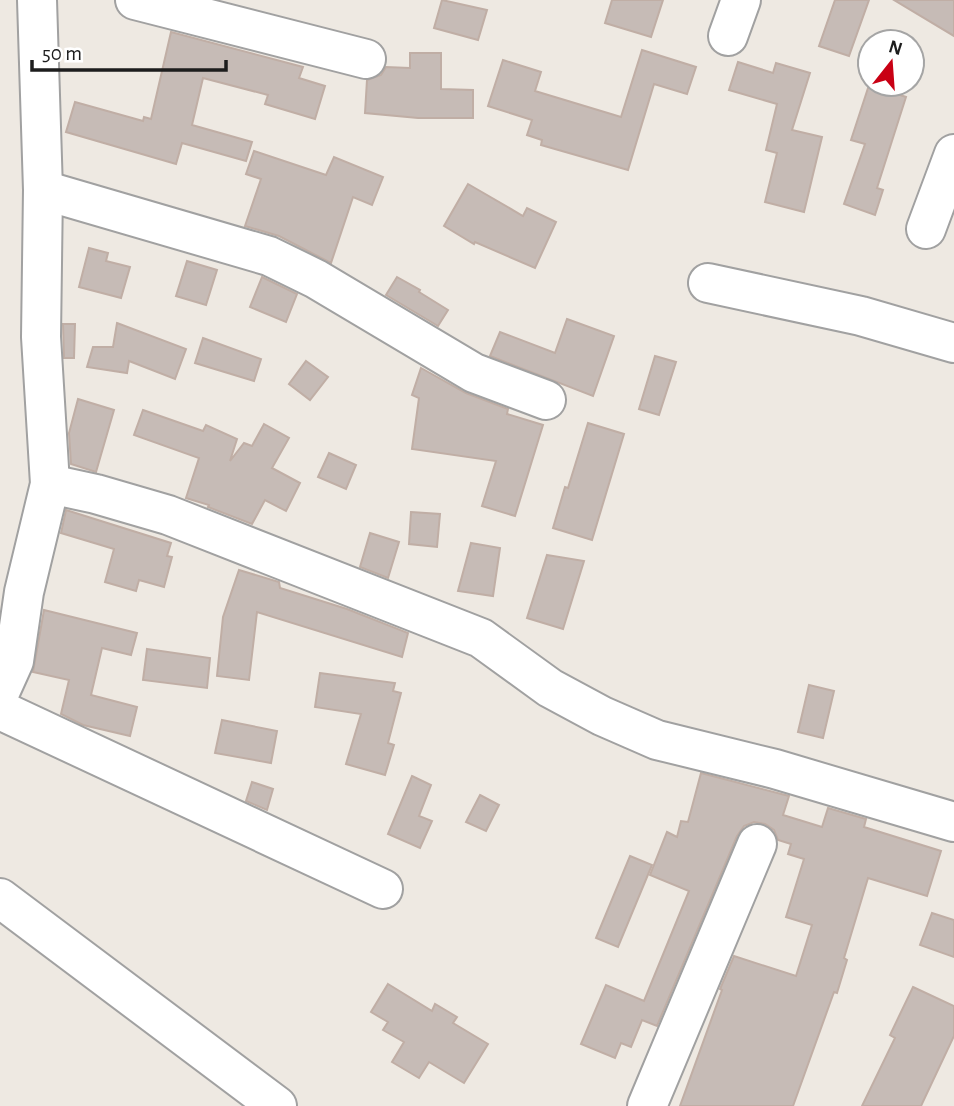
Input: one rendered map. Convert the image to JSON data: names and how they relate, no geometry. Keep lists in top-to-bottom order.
{
  "scale_bar": "50 m",
  "north": "top"
}
